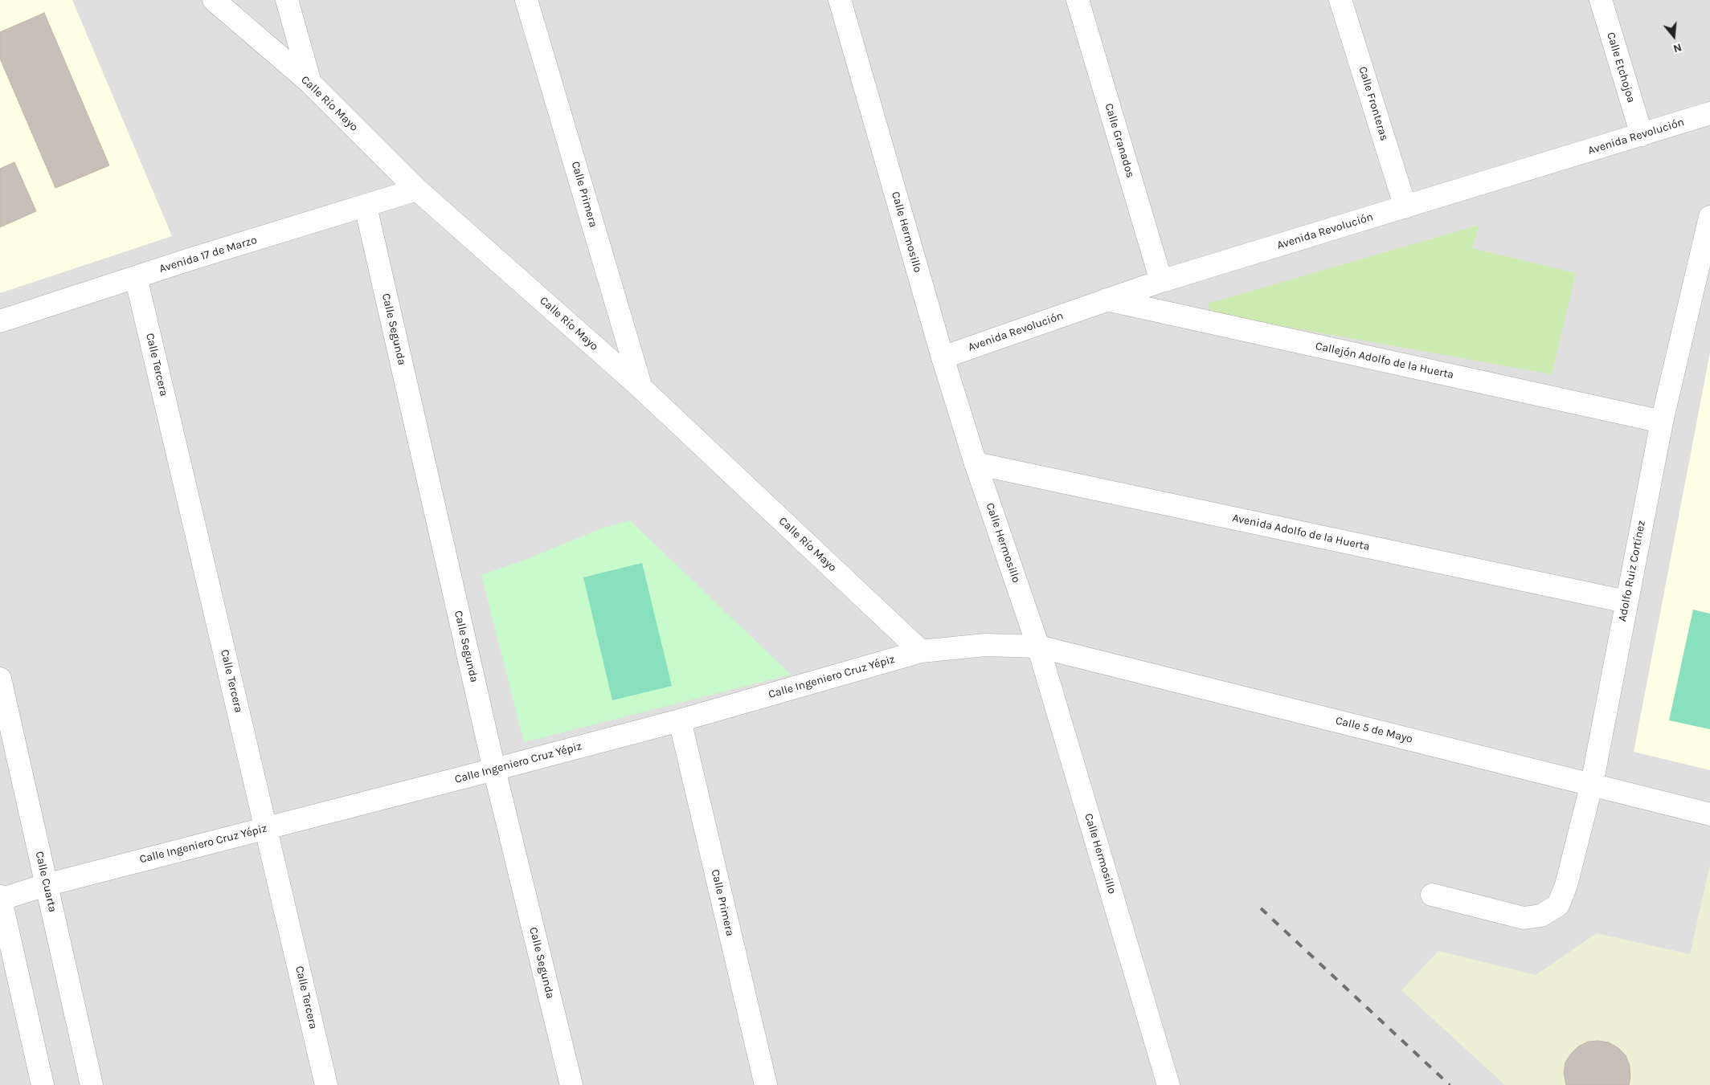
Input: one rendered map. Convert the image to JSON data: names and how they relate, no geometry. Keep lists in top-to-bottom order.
{
  "streets": {
    "street": [
      "Calle Etchojoa",
      "Calle Río Mayo",
      "Calle Fronteras",
      "Avenida Revolución",
      "Calle Granados",
      "Calle Primera",
      "Calle Hermosillo",
      "Avenida 17 de Marzo",
      "Calle Segunda",
      "Callejón Adolfo de la Huerta",
      "Calle Tercera",
      "Avenida Adolfo de la Huerta",
      "Adolfo Ruiz Cortínez",
      "Calle Ingeniero Cruz Yépiz",
      "Calle 5 de Mayo",
      "Calle Cuarta"
    ]
  },
  "crossings": [
    ["Calle Etchojoa", "Avenida Revolución"],
    ["Calle Río Mayo", "Calle Primera"],
    ["Calle Río Mayo", "Avenida 17 de Marzo"],
    ["Calle Río Mayo", "Calle Ingeniero Cruz Yépiz"],
    ["Calle Fronteras", "Avenida Revolución"],
    ["Avenida Revolución", "Calle Granados"],
    ["Avenida Revolución", "Calle Hermosillo"],
    ["Avenida Revolución", "Callejón Adolfo de la Huerta"],
    ["Calle Primera", "Calle Ingeniero Cruz Yépiz"],
    ["Calle Hermosillo", "Avenida Adolfo de la Huerta"],
    ["Calle Hermosillo", "Calle Ingeniero Cruz Yépiz"],
    ["Calle Hermosillo", "Calle 5 de Mayo"],
    ["Avenida 17 de Marzo", "Calle Segunda"],
    ["Avenida 17 de Marzo", "Calle Tercera"],
    ["Calle Segunda", "Calle Ingeniero Cruz Yépiz"],
    ["Callejón Adolfo de la Huerta", "Adolfo Ruiz Cortínez"],
    ["Calle Tercera", "Calle Ingeniero Cruz Yépiz"],
    ["Avenida Adolfo de la Huerta", "Adolfo Ruiz Cortínez"],
    ["Adolfo Ruiz Cortínez", "Calle 5 de Mayo"],
    ["Calle Ingeniero Cruz Yépiz", "Calle 5 de Mayo"],
    ["Calle Ingeniero Cruz Yépiz", "Calle Cuarta"]
  ],
  "north": "bottom"
}
